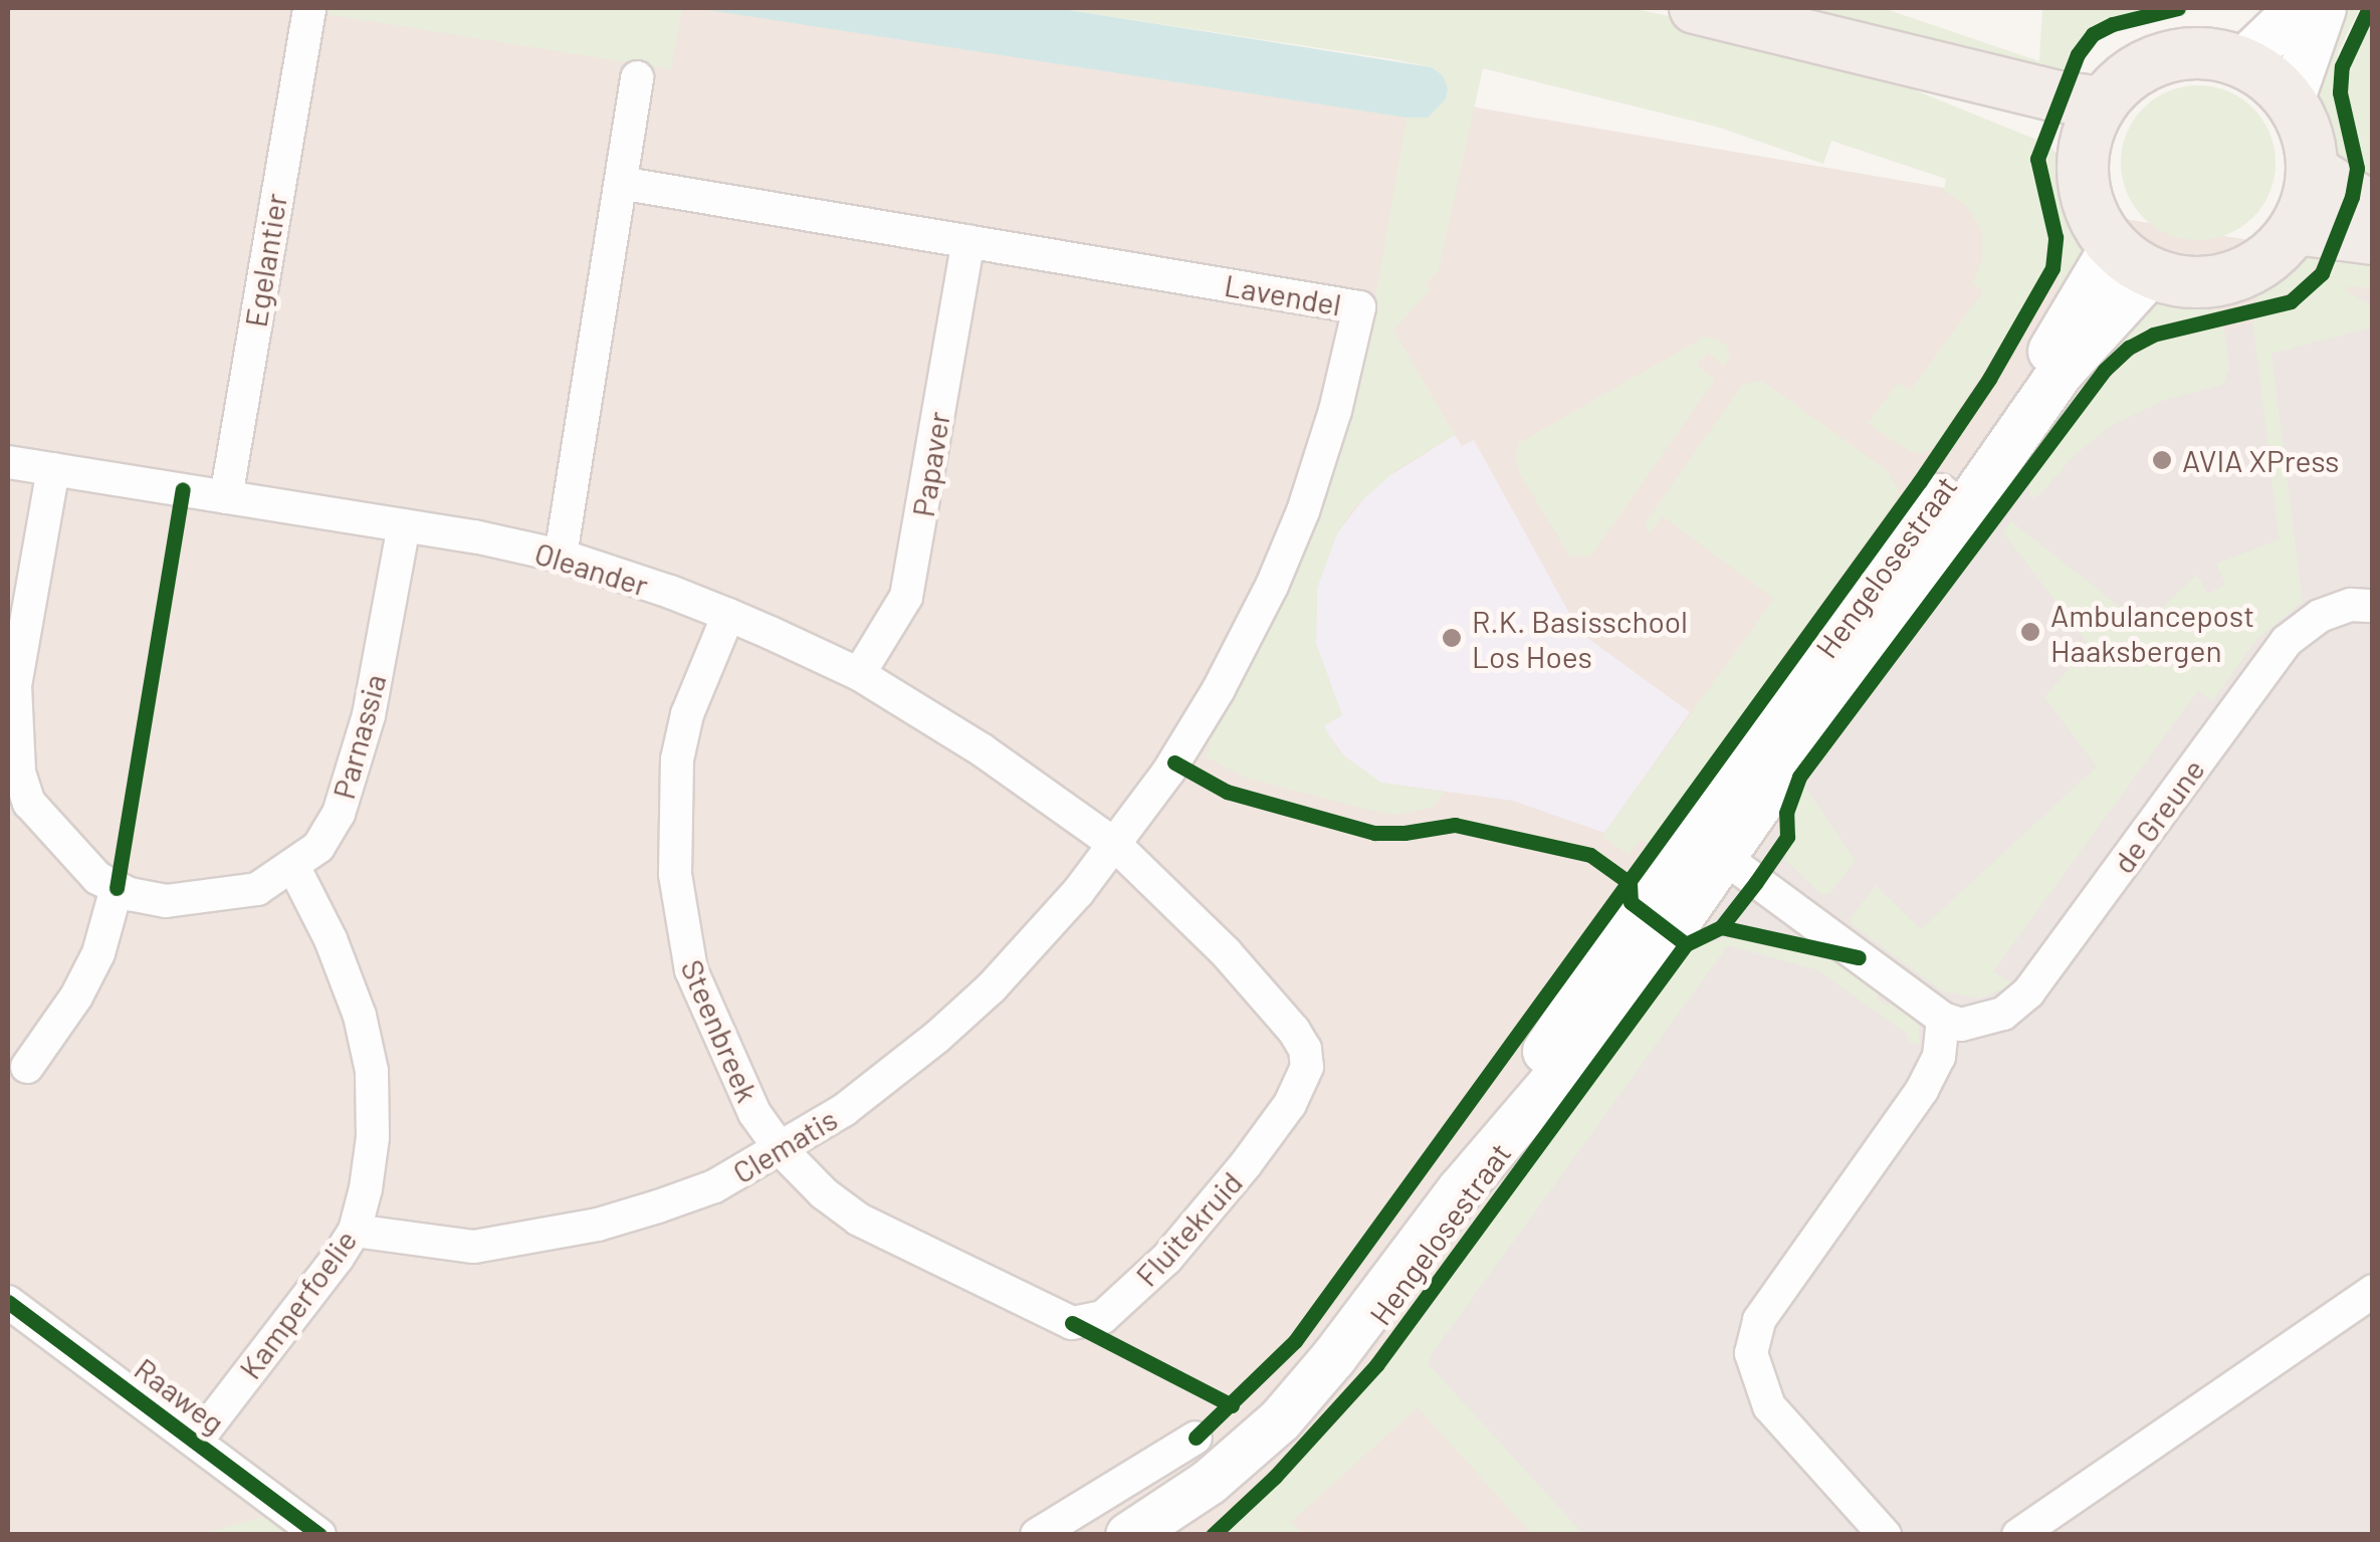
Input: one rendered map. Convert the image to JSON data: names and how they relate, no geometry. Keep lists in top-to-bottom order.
{
  "streets": {
    "main road": ["Hengelosestraat"],
    "street": [
      "Egelantier",
      "Lavendel",
      "Papaver",
      "Oleander",
      "Parnassia",
      "de Greune",
      "Steenbreek",
      "Clematis",
      "Fluitekruid",
      "Kamperfoelie",
      "Raaweg"
    ]
  },
  "crossings": [
    ["Egelantier", "Oleander"],
    ["Lavendel", "Papaver"],
    ["Lavendel", "Oleander"],
    ["Lavendel", "Clematis"],
    ["Lavendel", "Fluitekruid"],
    ["Papaver", "Oleander"],
    ["Oleander", "Parnassia"],
    ["Oleander", "Steenbreek"],
    ["Oleander", "Clematis"],
    ["Oleander", "Fluitekruid"],
    ["Parnassia", "Kamperfoelie"],
    ["Steenbreek", "Clematis"],
    ["Steenbreek", "Fluitekruid"],
    ["Clematis", "Fluitekruid"],
    ["Clematis", "Kamperfoelie"],
    ["Kamperfoelie", "Raaweg"]
  ],
  "places": ["AVIA XPress", "Ambulancepost Haaksbergen", "R.K. Basisschool Los Hoes"]
}
